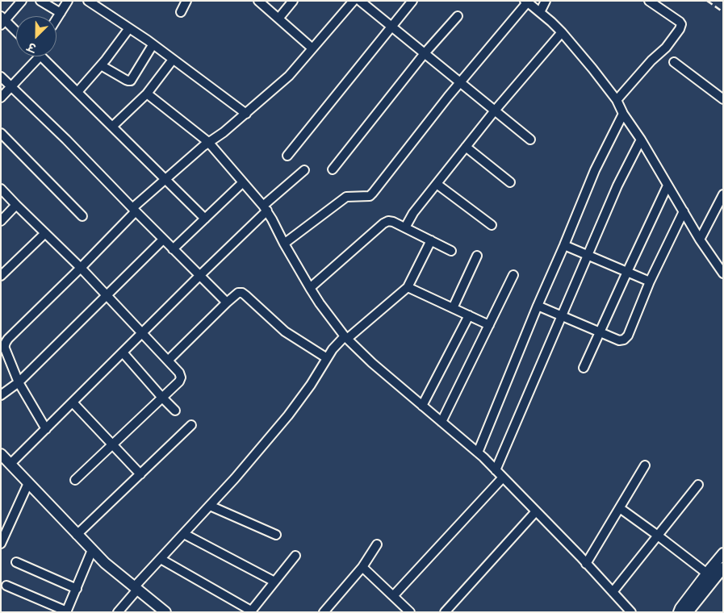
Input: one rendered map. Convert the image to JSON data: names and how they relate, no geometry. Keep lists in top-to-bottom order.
{
  "north": "bottom left"
}
